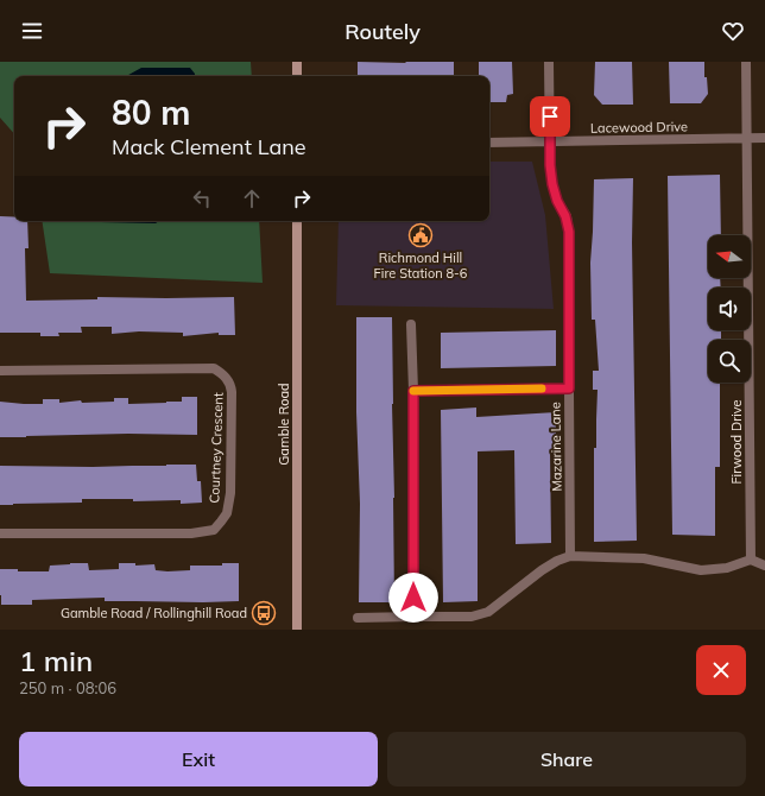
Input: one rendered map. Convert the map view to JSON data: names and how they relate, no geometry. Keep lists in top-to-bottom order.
{
  "streets": {
    "main road": ["Gamble Road"],
    "street": [
      "Lacewood Drive",
      "Firwood Drive",
      "Mazarine Lane",
      "Courtney Crescent"
    ]
  },
  "crossings": [
    ["Lacewood Drive", "Firwood Drive"],
    ["Lacewood Drive", "Mazarine Lane"]
  ],
  "places": {
    "public building": ["Richmond Hill Fire Station 8-6"],
    "bus stop": ["Gamble Road / Rollinghill Road"]
  },
  "north": "left",
  "page": {
    "header": "Routely",
    "turn": ["80 m", "Mack Clement Lane"],
    "heading": ["1 min", "250 m · 08:06"],
    "buttons": ["Exit", "Share"]
  }
}
